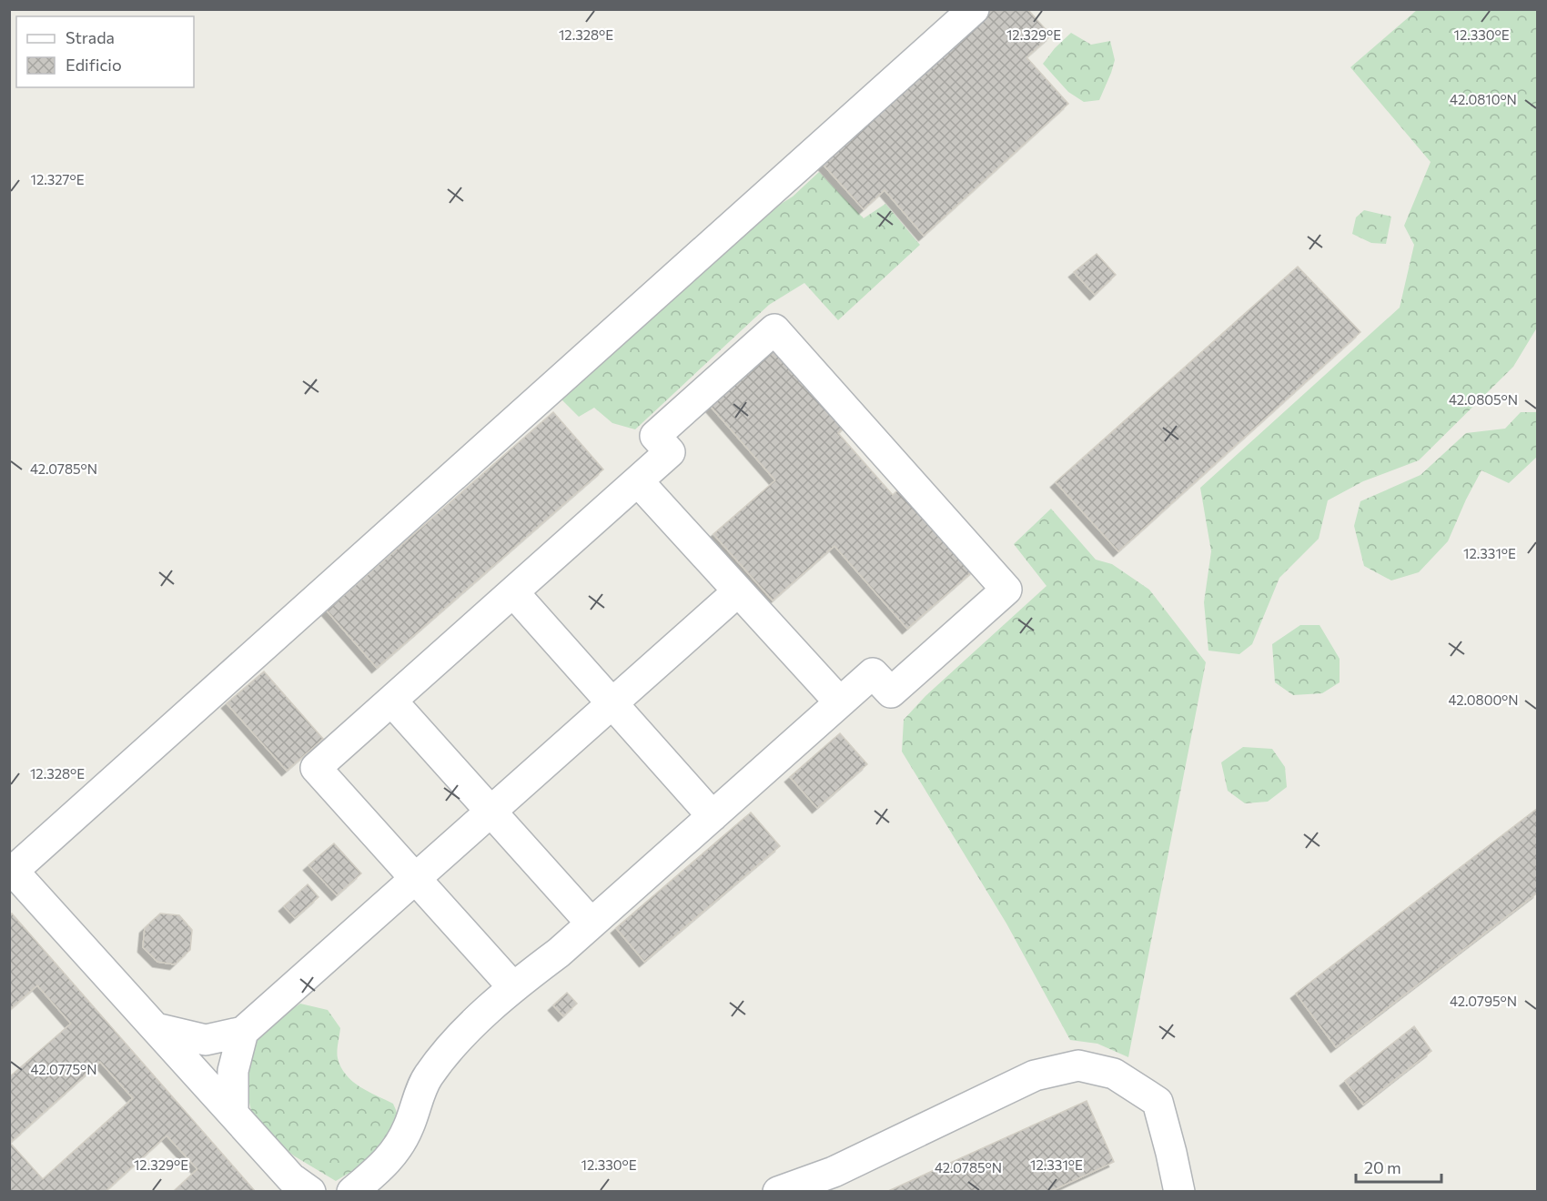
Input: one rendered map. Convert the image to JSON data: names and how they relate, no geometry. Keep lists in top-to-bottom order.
{
  "legend": ["Strada", "Edificio"],
  "scale_bar": "20 m",
  "coordinates": [
    "12.328°E",
    "12.329°E",
    "12.330°E",
    "42.0810°N",
    "12.327°E",
    "42.0805°N",
    "42.0785°N",
    "12.331°E",
    "42.0800°N",
    "42.0795°N",
    "42.0775°N"
  ]
}
